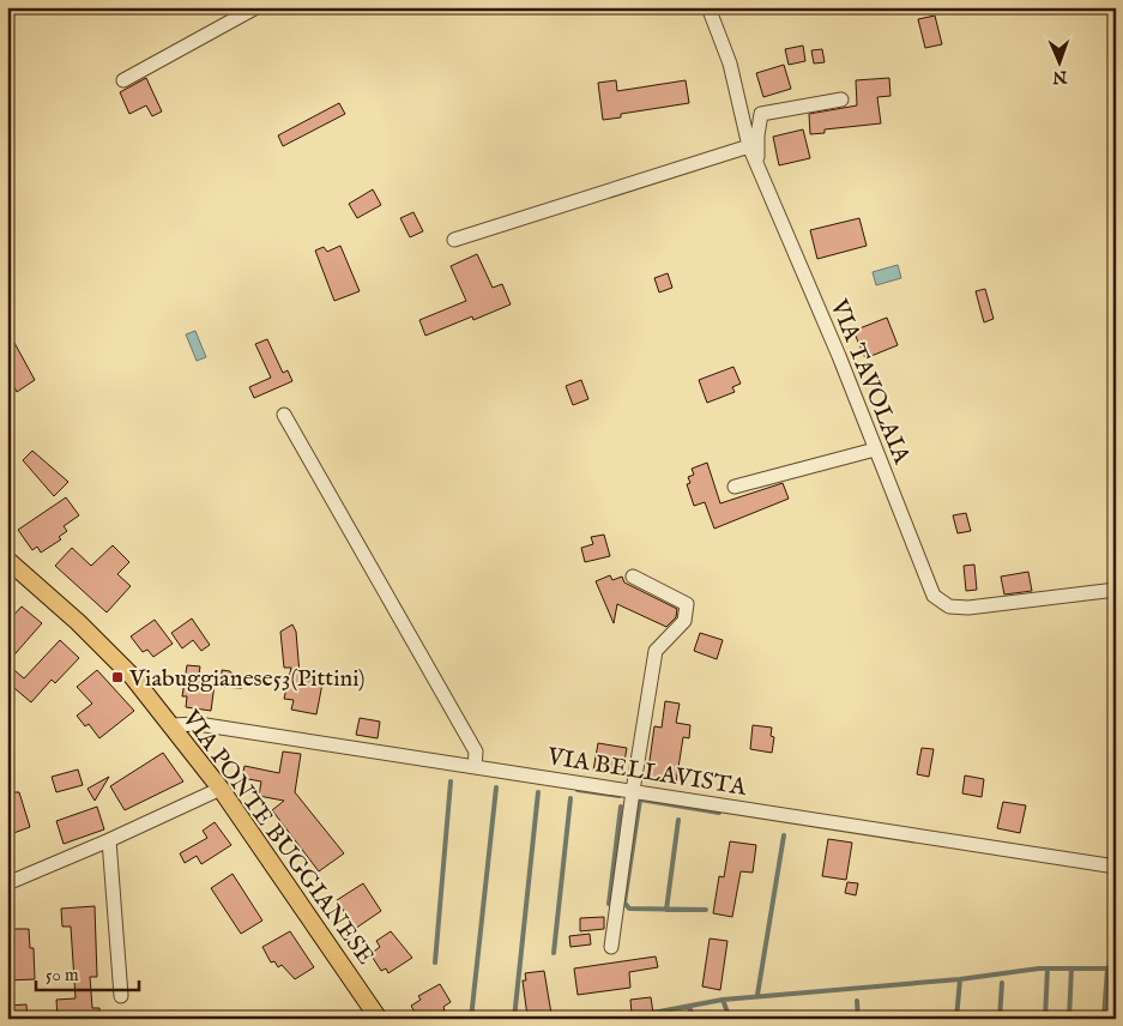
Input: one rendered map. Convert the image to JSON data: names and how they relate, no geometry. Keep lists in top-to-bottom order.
{
  "streets": {
    "main road": ["VIA PONTE BUGGIANESE"],
    "street": ["VIA TAVOLAIA", "VIA BELLAVISTA"]
  },
  "crossings": [
    ["VIA BELLAVISTA", "VIA PONTE BUGGIANESE"]
  ],
  "places": {
    "transit": ["Viabuggianese53(Pittini)"]
  },
  "scale_bar": "50 m",
  "north": "bottom"
}
